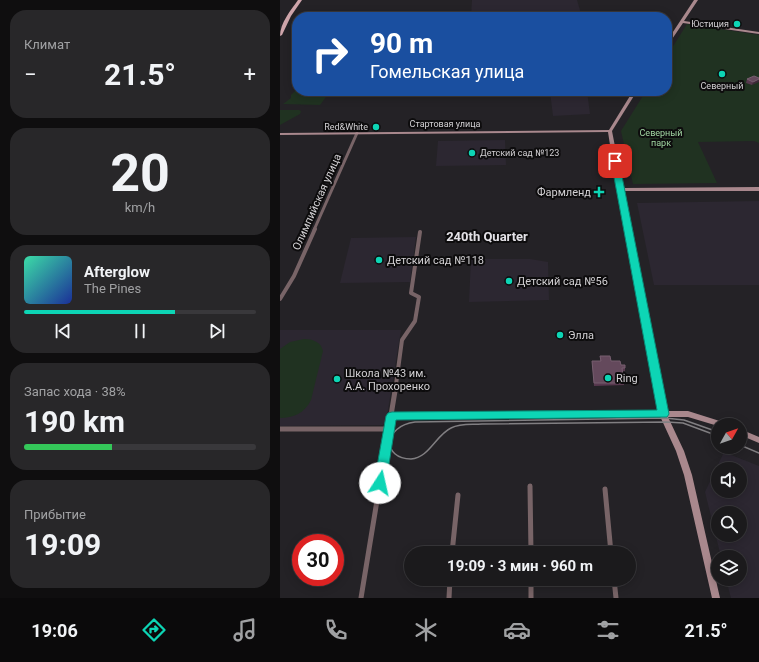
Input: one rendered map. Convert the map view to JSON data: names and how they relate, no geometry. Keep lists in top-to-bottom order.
{
  "streets": {
    "main road": ["Стартовая улица"],
    "street": ["Олимпийская улица"]
  },
  "crossings": [
    ["Стартовая улица", "Олимпийская улица"]
  ],
  "districts": ["240th Quarter"],
  "parks": ["Северный парк"],
  "places": {
    "other": [
      "Юстиция",
      "Северный",
      "Red&White",
      "Детский сад №123",
      "Детский сад №118",
      "Детский сад №56",
      "Элла",
      "Ring",
      "Школа №43 им. А.А. Прохоренко"
    ],
    "health": ["Фармленд"]
  },
  "north": "top right",
  "page": {
    "tile": [
      "Климат",
      ["20", "km/h"],
      ["Запас хода · 38%", "190 km"],
      ["Прибытие", "19:09"]
    ],
    "turn": ["90 m", "Гомельская улица"],
    "heat": ["−", "21.5°", "+"],
    "song": ["Afterglow", "The Pines"],
    "limit": "30",
    "trip": "19:09 · 3 мин · 960 m",
    "tabs": ["19:06", "21.5°"]
  }
}
